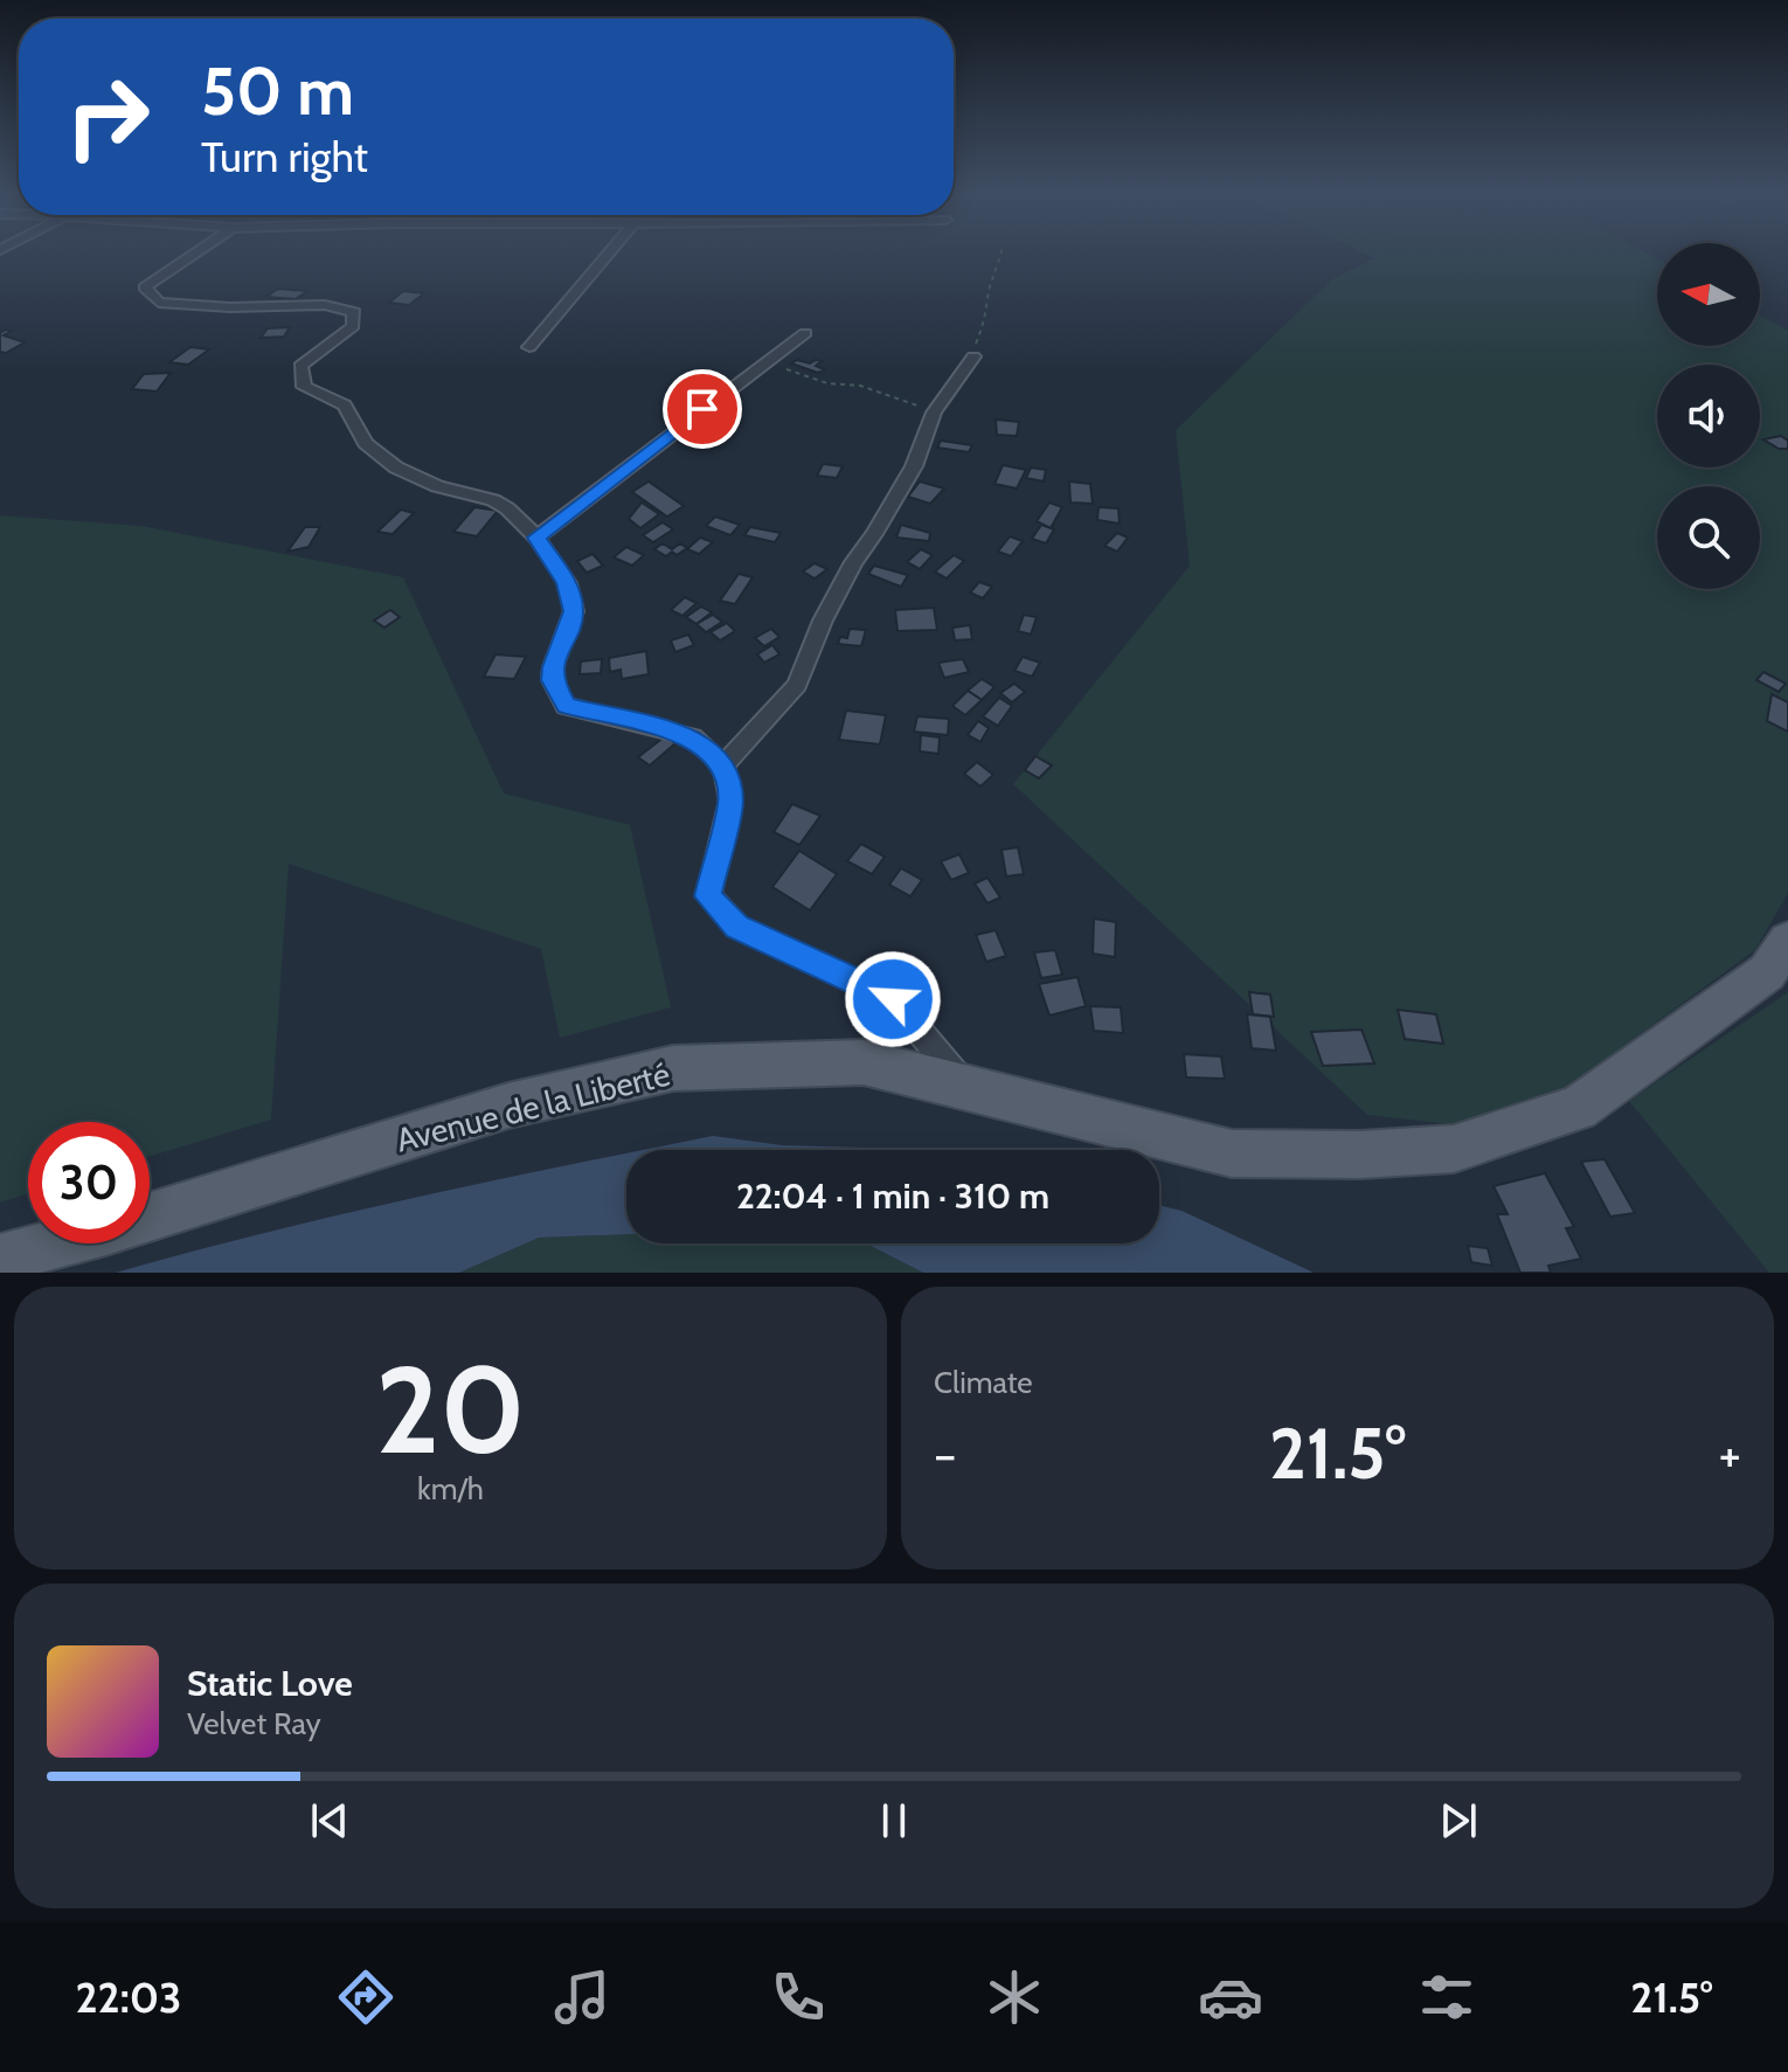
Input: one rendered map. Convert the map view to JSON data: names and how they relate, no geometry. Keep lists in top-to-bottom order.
{
  "streets": {
    "main road": ["Avenue de la Liberté"]
  },
  "north": "left",
  "page": {
    "turn": ["50 m", "Turn right"],
    "limit": "30",
    "trip": "22:04 · 1 min · 310 m",
    "tile": [
      ["20", "km/h"],
      "Climate"
    ],
    "heat": ["−", "21.5°", "+"],
    "song": ["Static Love", "Velvet Ray"],
    "tabs": ["22:03", "21.5°"]
  }
}
